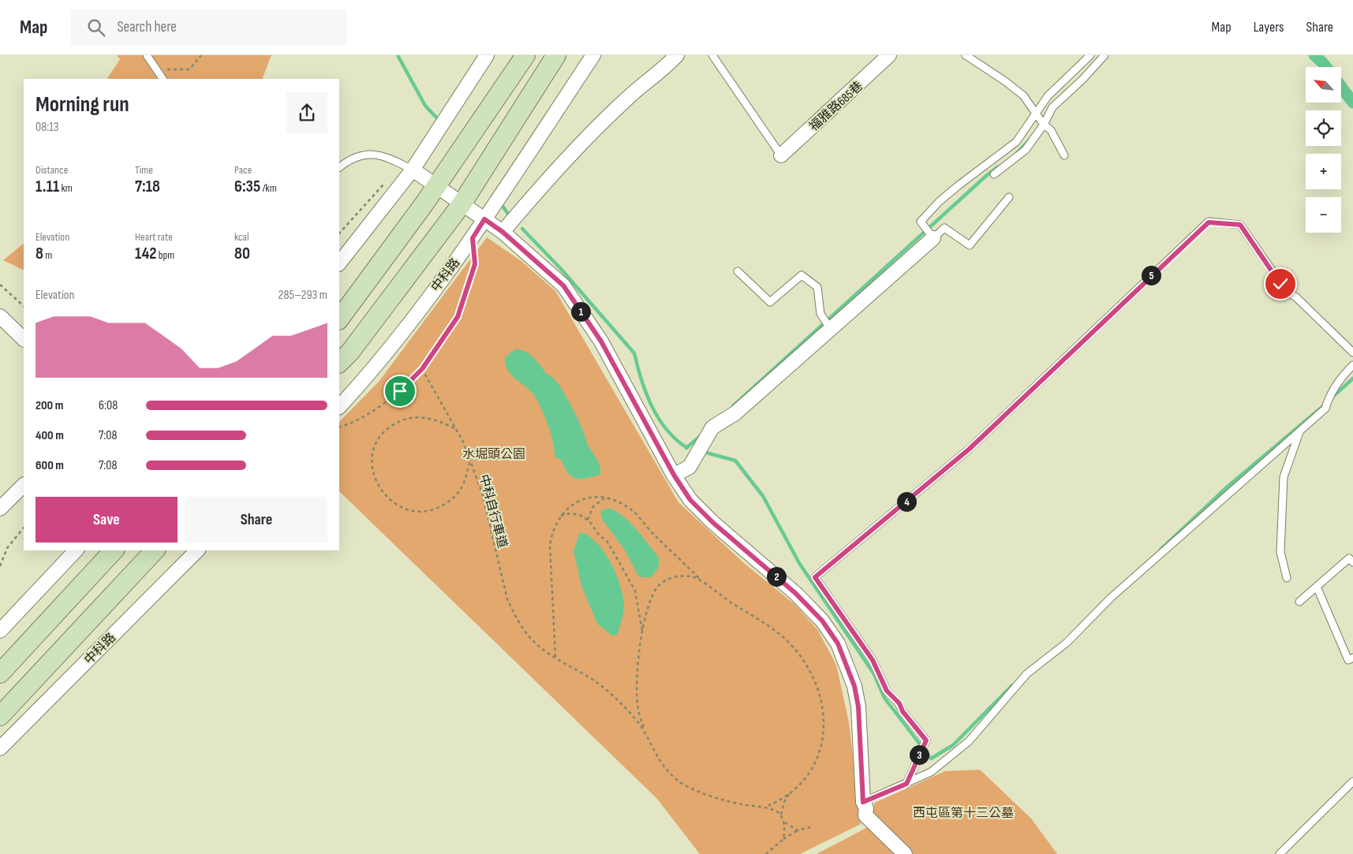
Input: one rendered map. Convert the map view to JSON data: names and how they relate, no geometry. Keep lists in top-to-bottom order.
{
  "streets": {
    "street": ["福雅路685巷", "中科路"],
    "path": ["中科自行車道"]
  },
  "parks": ["水堀頭公園", "西屯區第十三公墓"],
  "north": "top left",
  "page": {
    "header": "Map",
    "search": "Search here",
    "nav": ["Map", "Layers", "Share"],
    "map_buttons": ["+", "−"],
    "heading": ["Morning run", "08:13"],
    "stats": [
      ["Distance", "1.11 km"],
      ["Time", "7:18"],
      ["Pace", "6:35 /km"],
      ["Elevation", "8 m"],
      ["Heart rate", "142 bpm"],
      ["kcal", "80"]
    ],
    "pins": [
      "5",
      "1",
      "4",
      "2",
      "3"
    ],
    "chart": ["Elevation", "285–293 m"],
    "list": [
      {
        "name": "200 m",
        "note": "6:08"
      },
      {
        "name": "400 m",
        "note": "7:08"
      },
      {
        "name": "600 m",
        "note": "7:08"
      }
    ],
    "buttons": ["Save", "Share"]
  }
}
